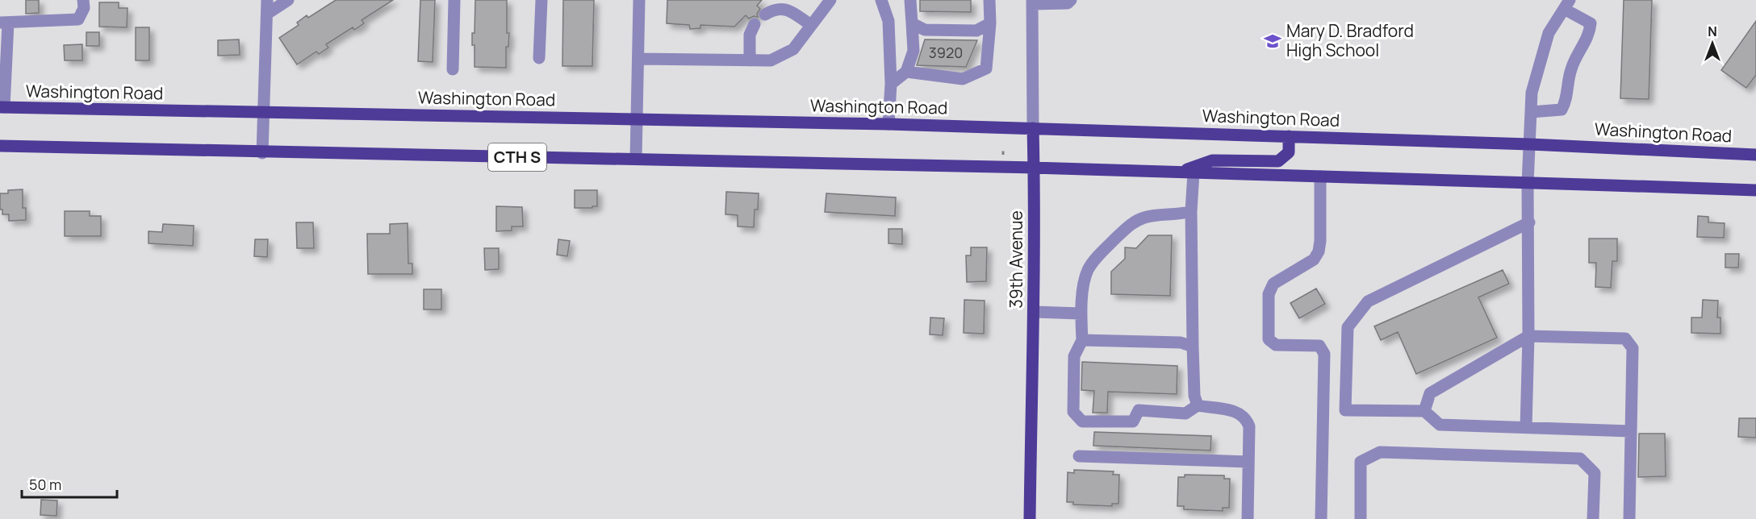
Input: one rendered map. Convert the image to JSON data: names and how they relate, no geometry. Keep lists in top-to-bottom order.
{
  "streets": {
    "main road": ["Washington Road", "CTH S", "39th Avenue"]
  },
  "crossings": [
    ["Washington Road", "39th Avenue"],
    ["CTH S", "39th Avenue"]
  ],
  "places": {
    "school or university": ["Mary D. Bradford High School"]
  },
  "house_numbers": ["3920"],
  "scale_bar": "50 m",
  "north": "top"
}
